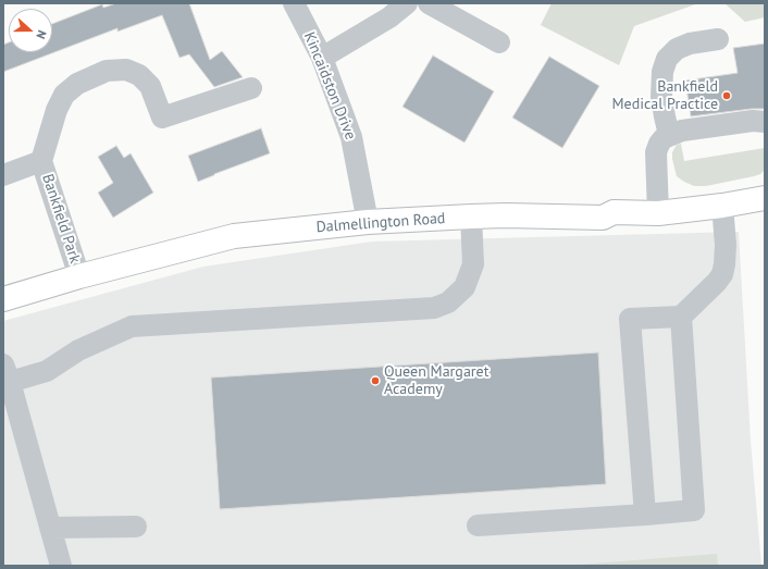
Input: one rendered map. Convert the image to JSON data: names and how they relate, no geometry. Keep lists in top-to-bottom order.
{
  "streets": {
    "main road": ["Dalmellington Road"],
    "street": ["Kincaidston Drive", "Bankfield Park"]
  },
  "crossings": [
    ["Kincaidston Drive", "Dalmellington Road"],
    ["Bankfield Park", "Dalmellington Road"]
  ],
  "places": ["Bankfield Medical Practice", "Queen Margaret Academy"],
  "north": "right"
}
